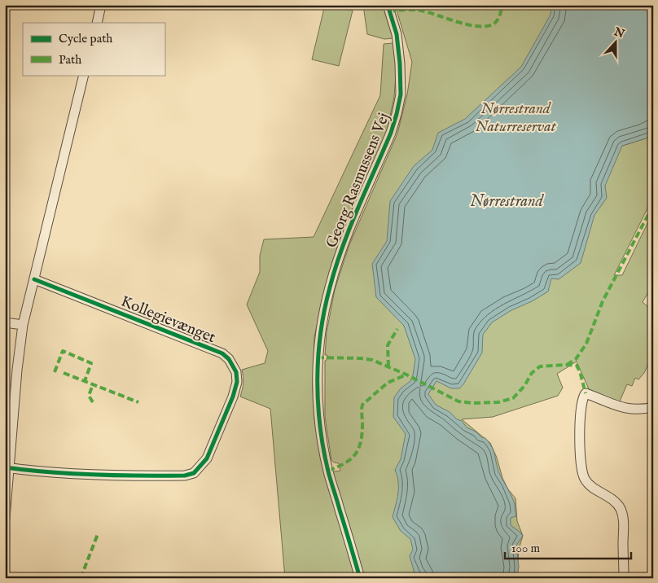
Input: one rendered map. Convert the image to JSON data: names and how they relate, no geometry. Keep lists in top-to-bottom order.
{
  "streets": {
    "street": ["Georg Rasmussens Vej", "Kollegievænget"]
  },
  "water": ["Nørrestrand"],
  "parks": ["Nørrestrand Naturreservat"],
  "legend": ["Cycle path", "Path"],
  "scale_bar": "100 m",
  "north": "top"
}
